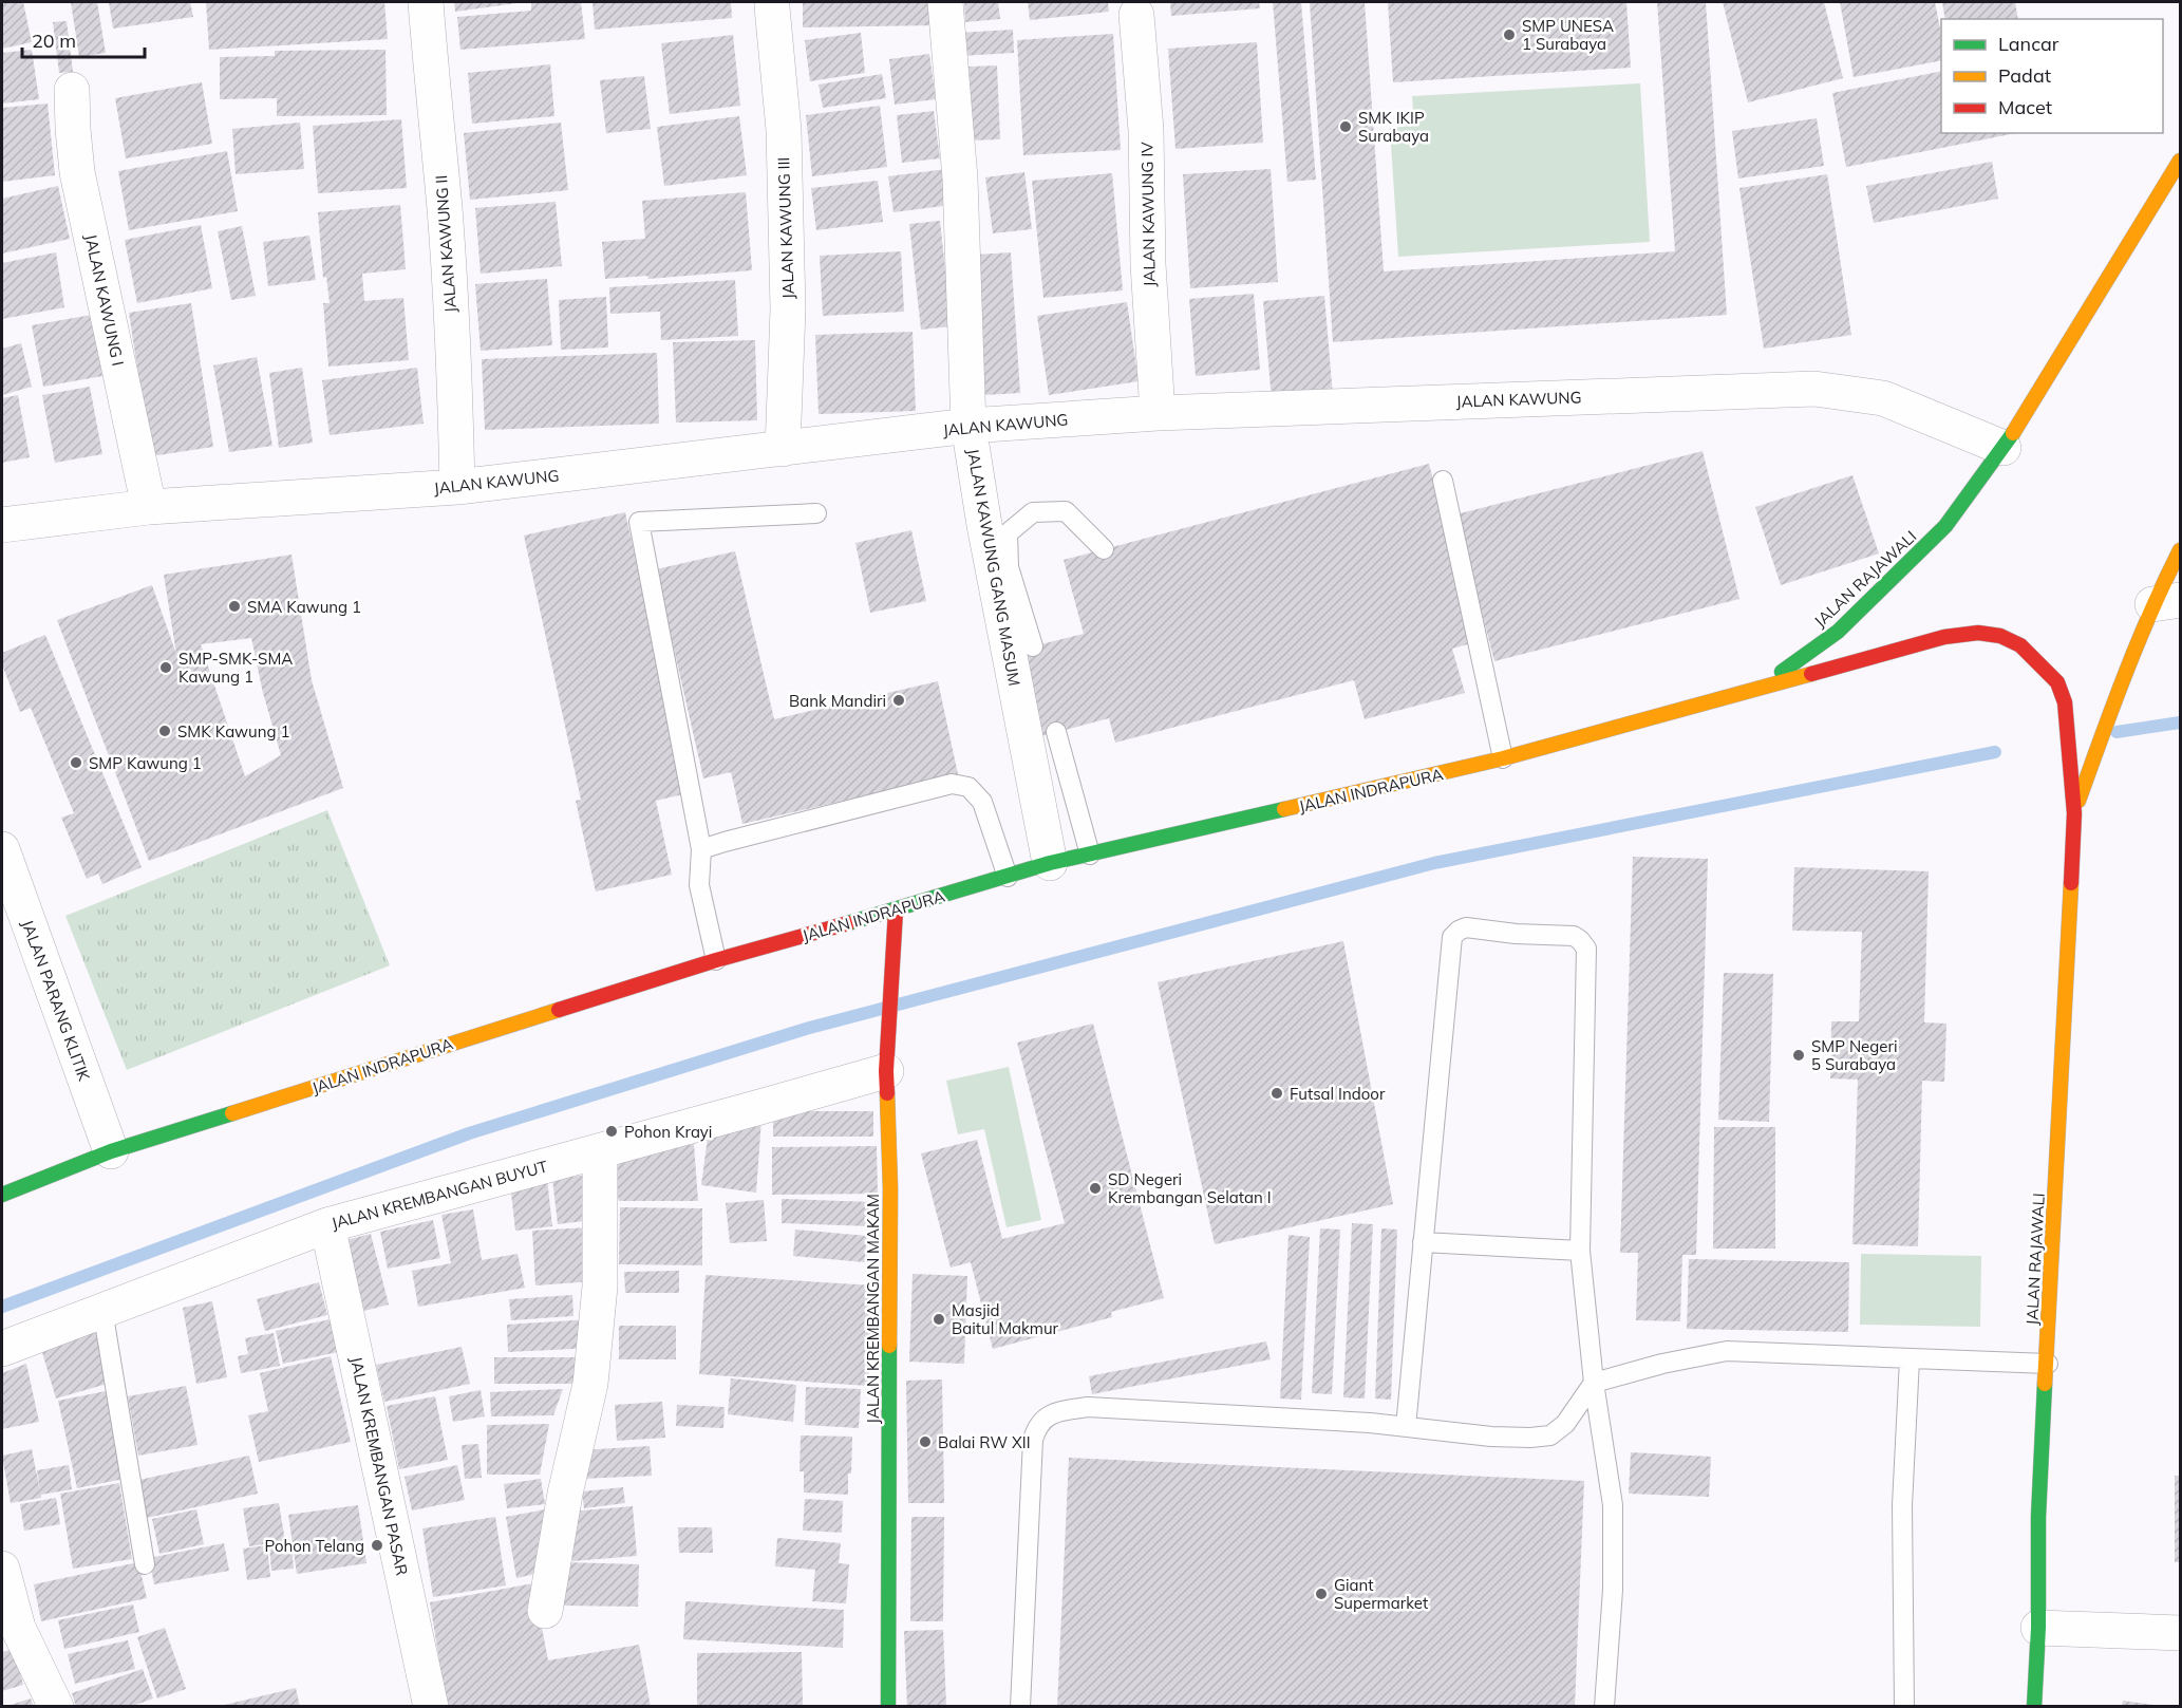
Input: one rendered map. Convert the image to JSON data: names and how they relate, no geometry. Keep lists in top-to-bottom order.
{
  "streets": {
    "main road": ["JALAN RAJAWALI", "JALAN INDRAPURA", "JALAN KREMBANGAN MAKAM"],
    "street": [
      "JALAN KAWUNG IV",
      "JALAN KAWUNG III",
      "JALAN KAWUNG II",
      "JALAN KAWUNG I",
      "JALAN KAWUNG",
      "JALAN KAWUNG GANG MASUM",
      "JALAN PARANG KLITIK",
      "JALAN KREMBANGAN BUYUT",
      "JALAN KREMBANGAN PASAR"
    ]
  },
  "crossings": [
    ["JALAN KAWUNG IV", "JALAN KAWUNG"],
    ["JALAN KAWUNG III", "JALAN KAWUNG"],
    ["JALAN KAWUNG II", "JALAN KAWUNG"],
    ["JALAN KAWUNG I", "JALAN KAWUNG"],
    ["JALAN KAWUNG", "JALAN KAWUNG GANG MASUM"],
    ["JALAN KAWUNG", "JALAN RAJAWALI"],
    ["JALAN KAWUNG GANG MASUM", "JALAN INDRAPURA"],
    ["JALAN RAJAWALI", "JALAN INDRAPURA"],
    ["JALAN INDRAPURA", "JALAN PARANG KLITIK"],
    ["JALAN INDRAPURA", "JALAN KREMBANGAN MAKAM"],
    ["JALAN KREMBANGAN BUYUT", "JALAN KREMBANGAN MAKAM"],
    ["JALAN KREMBANGAN BUYUT", "JALAN KREMBANGAN PASAR"]
  ],
  "places": [
    "SMP UNESA 1 Surabaya",
    "SMK IKIP Surabaya",
    "SMA Kawung 1",
    "SMP-SMK-SMA Kawung 1",
    "Bank Mandiri",
    "SMK Kawung 1",
    "SMP Kawung 1",
    "SMP Negeri 5 Surabaya",
    "Futsal Indoor",
    "Pohon Krayi",
    "SD Negeri Krembangan Selatan I",
    "Masjid Baitul Makmur",
    "Balai RW XII",
    "Pohon Telang",
    "Giant Supermarket"
  ],
  "legend": ["Lancar", "Padat", "Macet"],
  "scale_bar": "20 m"
}
